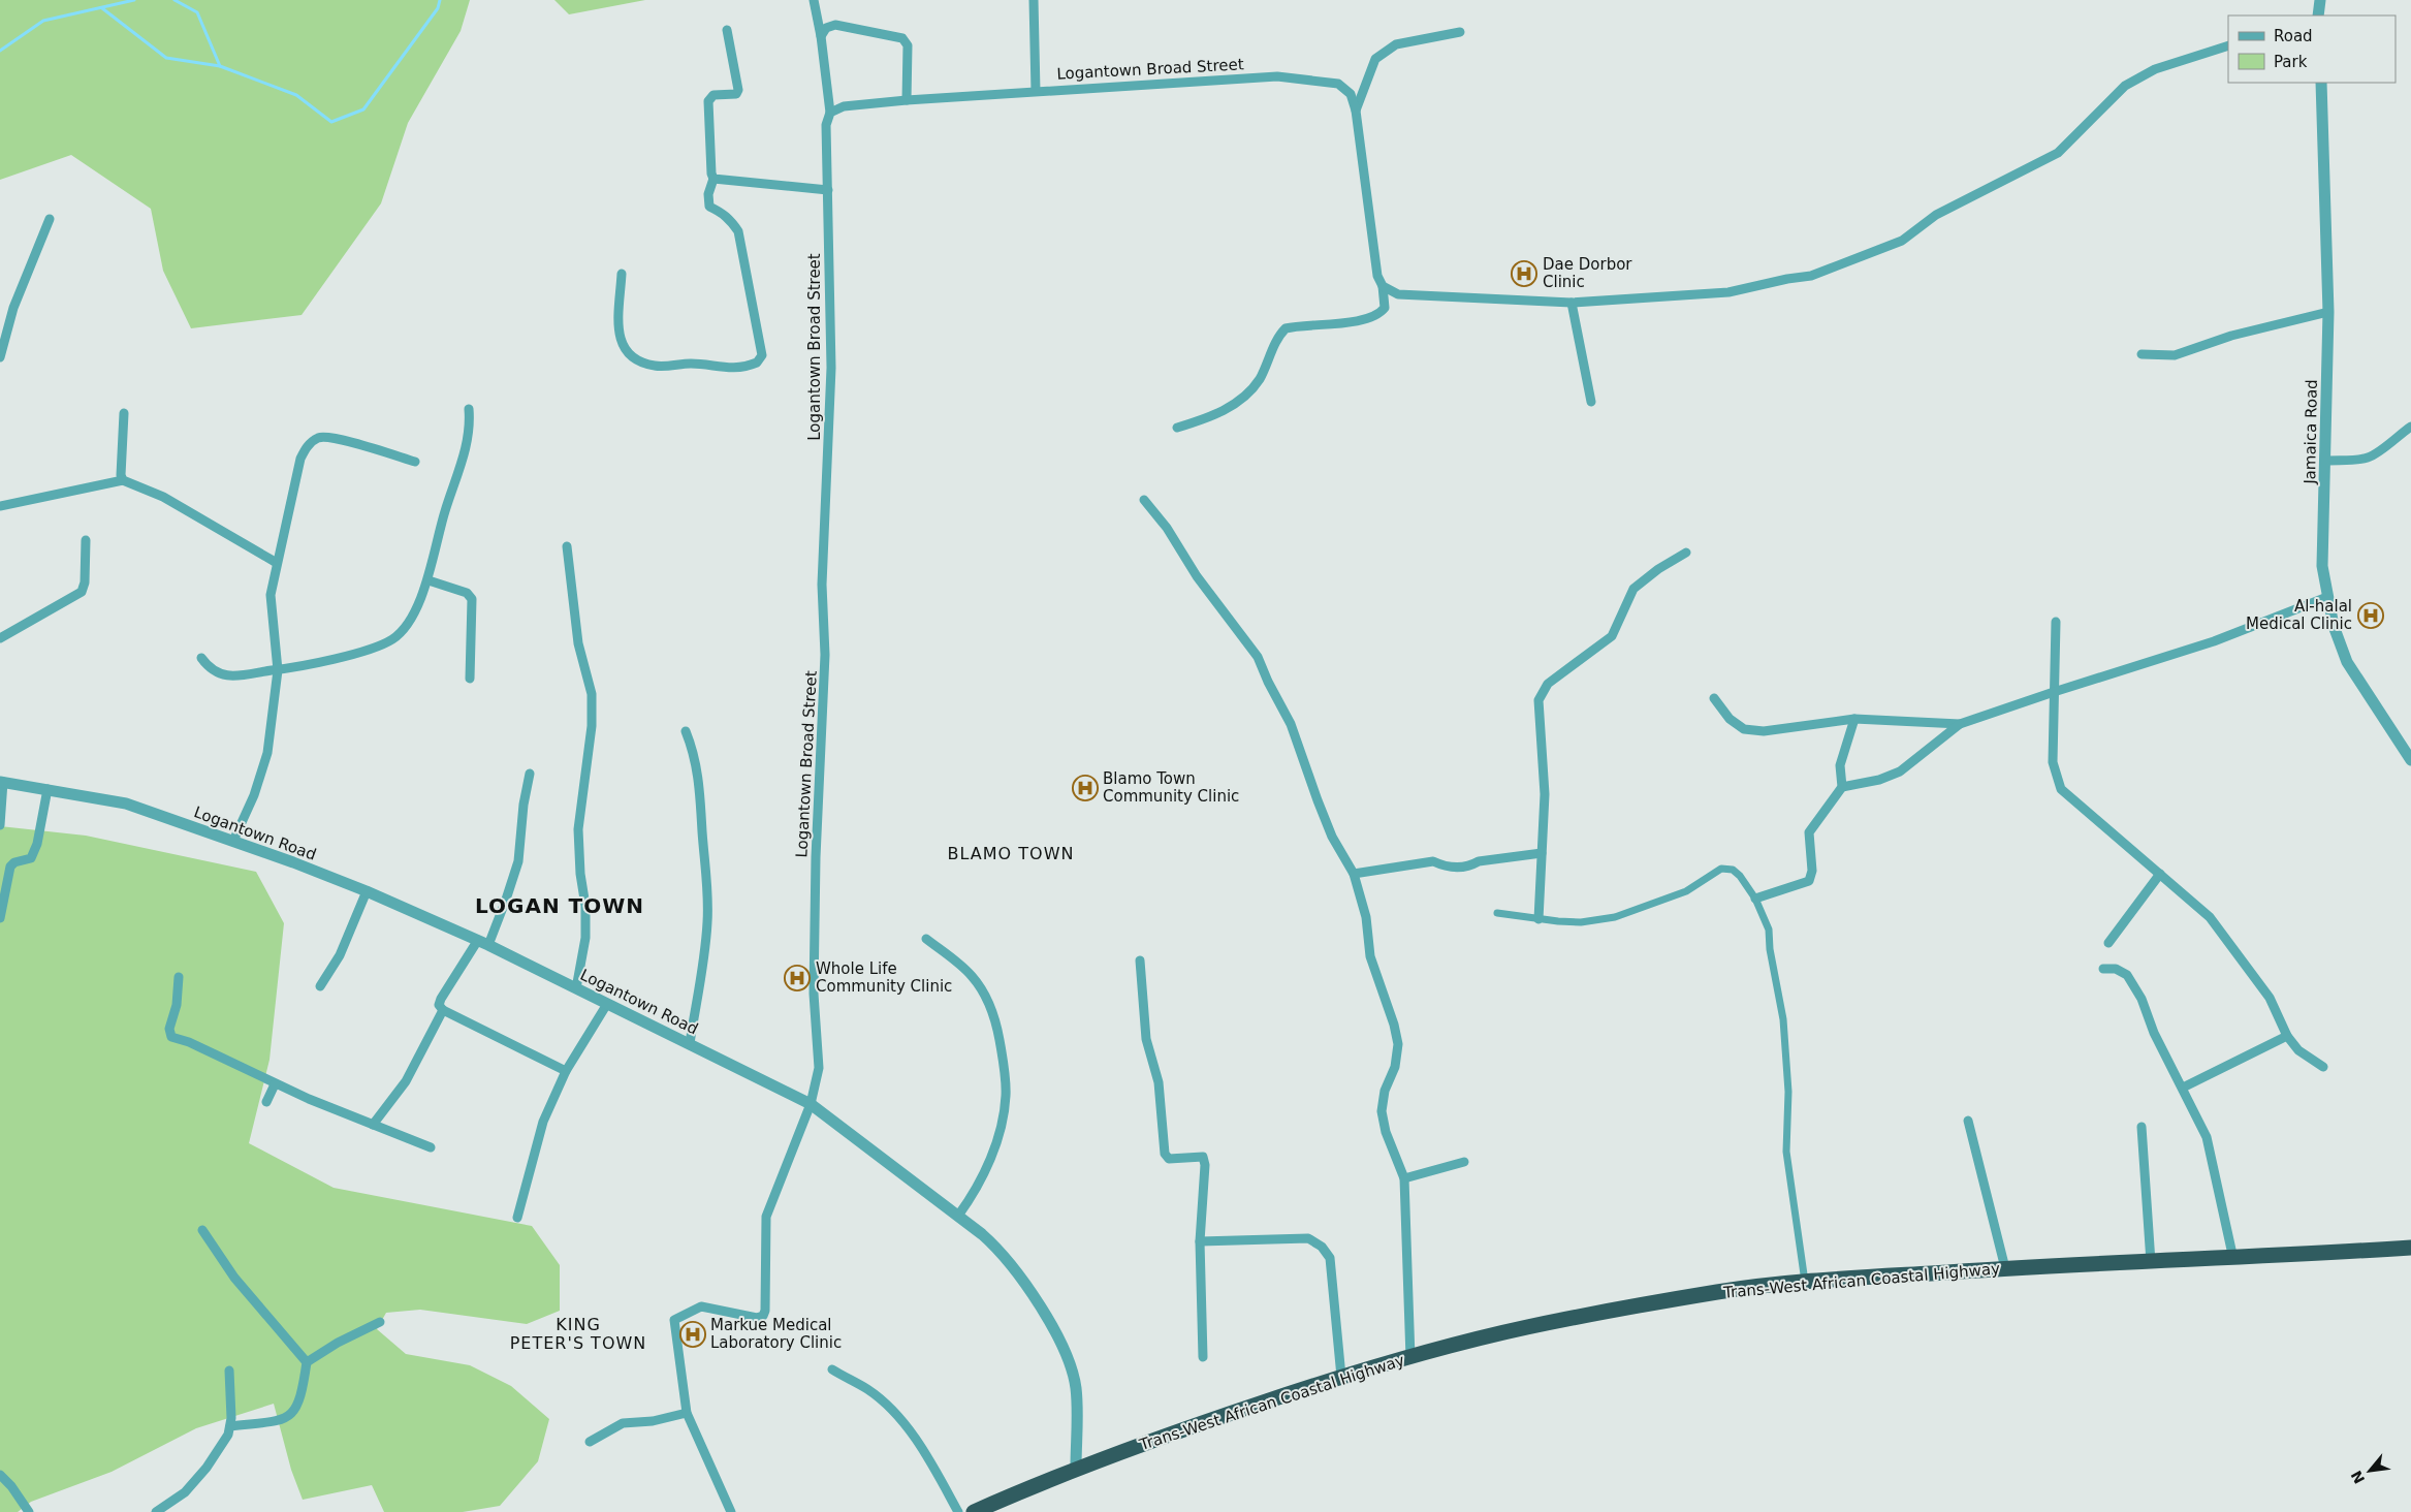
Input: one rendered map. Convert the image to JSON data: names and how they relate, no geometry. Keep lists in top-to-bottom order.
{
  "streets": {
    "highway": ["Trans-West African Coastal Highway"],
    "street": ["Logantown Broad Street", "Jamaica Road", "Logantown Road"]
  },
  "crossings": [
    ["Logantown Broad Street", "Logantown Road"],
    ["Logantown Road", "Trans-West African Coastal Highway"]
  ],
  "districts": ["BLAMO TOWN", "LOGAN TOWN", "KING PETER'S TOWN"],
  "places": {
    "hospital": [
      "Dae Dorbor Clinic",
      "Al-halal Medical Clinic",
      "Blamo Town Community Clinic",
      "Whole Life Community Clinic",
      "Markue Medical Laboratory Clinic"
    ]
  },
  "legend": ["Road", "Park"],
  "north": "bottom left"
}
